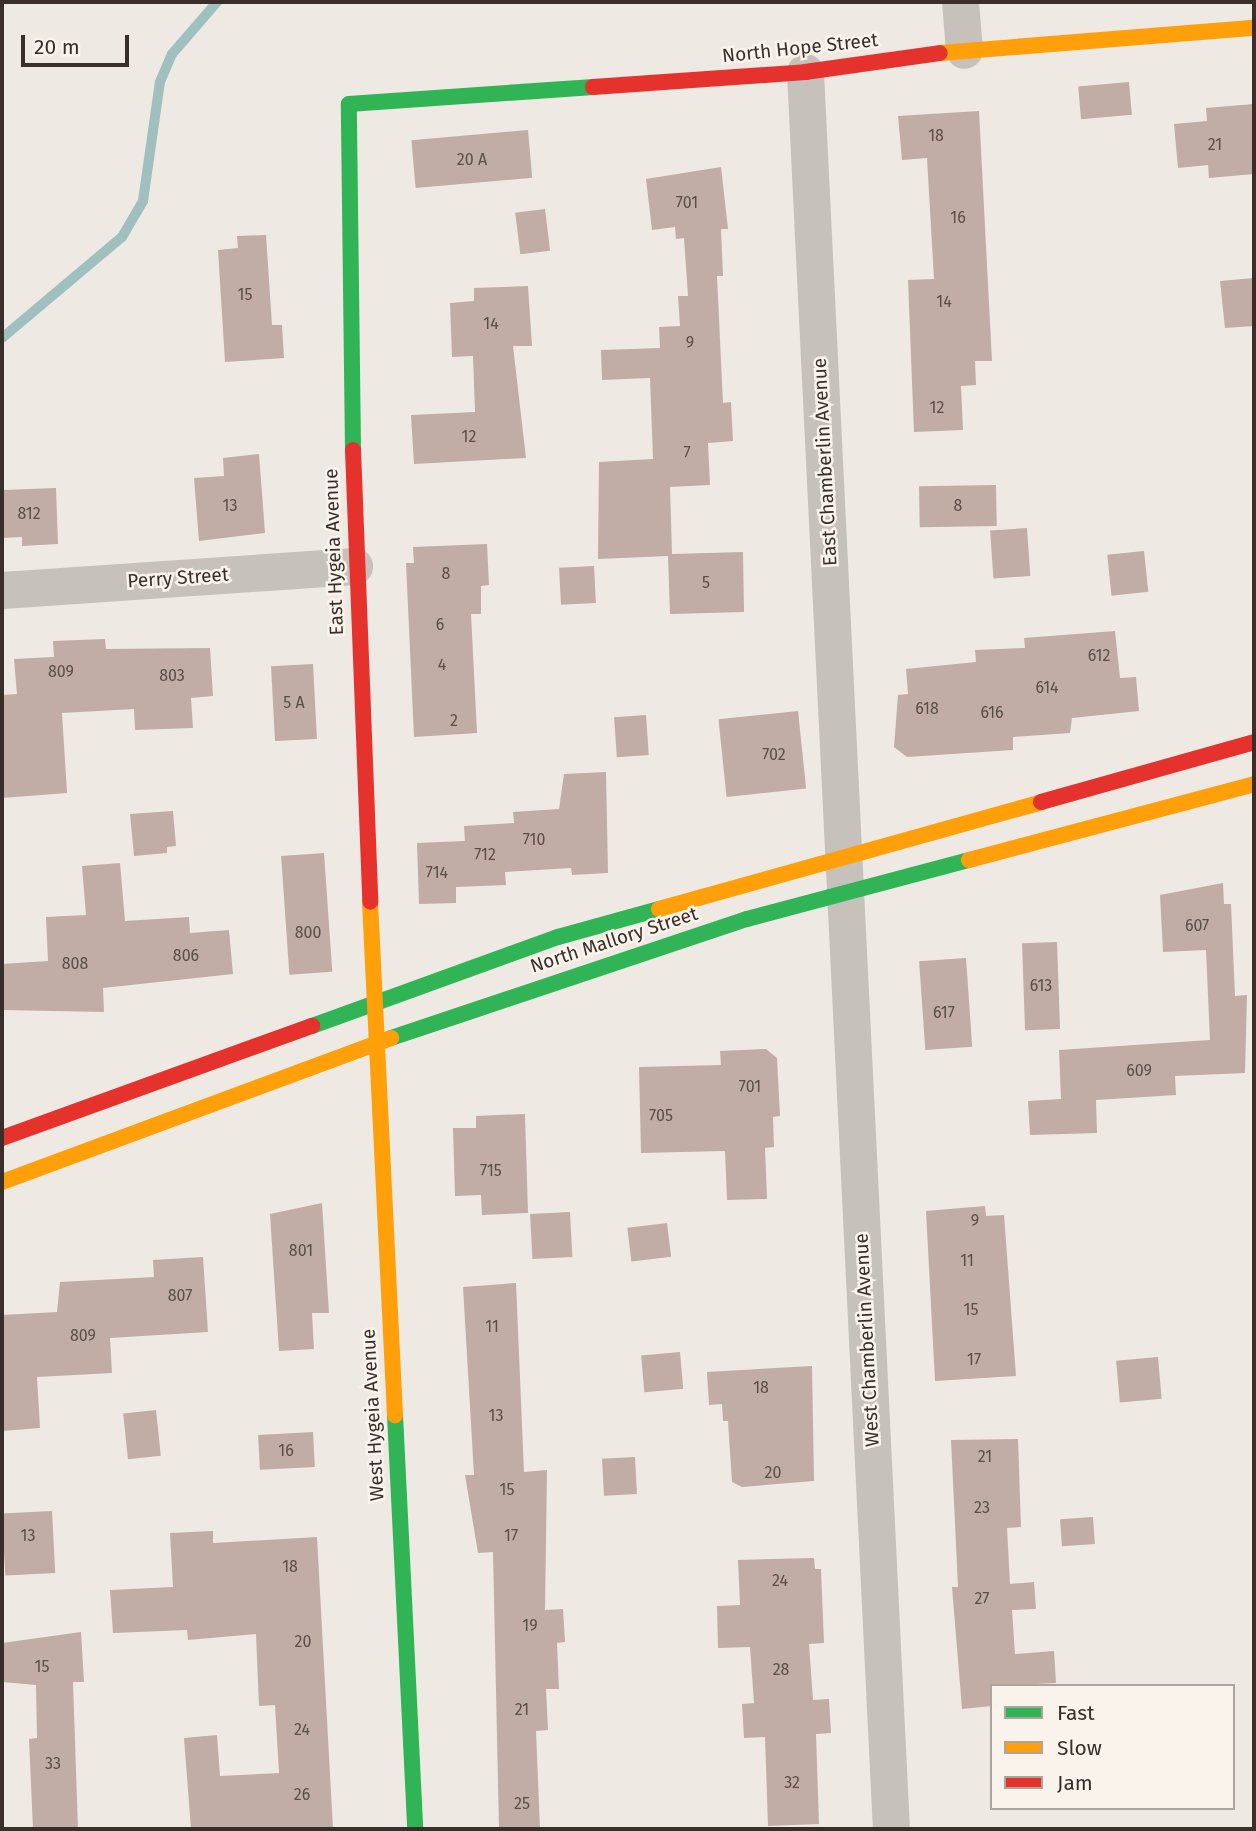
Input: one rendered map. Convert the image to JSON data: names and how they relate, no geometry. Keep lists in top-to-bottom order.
{
  "streets": {
    "street": [
      "North Hope Street",
      "East Chamberlin Avenue",
      "East Hygeia Avenue",
      "Perry Street",
      "North Mallory Street",
      "West Chamberlin Avenue",
      "West Hygeia Avenue"
    ]
  },
  "crossings": [
    ["North Hope Street", "East Chamberlin Avenue"],
    ["North Hope Street", "East Hygeia Avenue"],
    ["East Chamberlin Avenue", "North Mallory Street"],
    ["East Chamberlin Avenue", "West Chamberlin Avenue"],
    ["East Hygeia Avenue", "Perry Street"],
    ["East Hygeia Avenue", "North Mallory Street"],
    ["East Hygeia Avenue", "West Hygeia Avenue"],
    ["North Mallory Street", "West Chamberlin Avenue"],
    ["North Mallory Street", "West Hygeia Avenue"]
  ],
  "house_numbers": [
    "18",
    "21",
    "20 A",
    "701",
    "16",
    "15",
    "14",
    "14",
    "9",
    "12",
    "12",
    "7",
    "13",
    "8",
    "812",
    "8",
    "5",
    "6",
    "612",
    "4",
    "809",
    "803",
    "614",
    "5 A",
    "618",
    "616",
    "2",
    "702",
    "710",
    "712",
    "714",
    "607",
    "800",
    "806",
    "808",
    "613",
    "617",
    "609",
    "701",
    "705",
    "715",
    "9",
    "801",
    "11",
    "807",
    "15",
    "11",
    "809",
    "17",
    "18",
    "13",
    "16",
    "21",
    "20",
    "15",
    "23",
    "13",
    "17",
    "18",
    "24",
    "27",
    "19",
    "20",
    "15",
    "28",
    "21",
    "24",
    "33",
    "32",
    "26",
    "25"
  ],
  "legend": ["Fast", "Slow", "Jam"],
  "scale_bar": "20 m"
}
